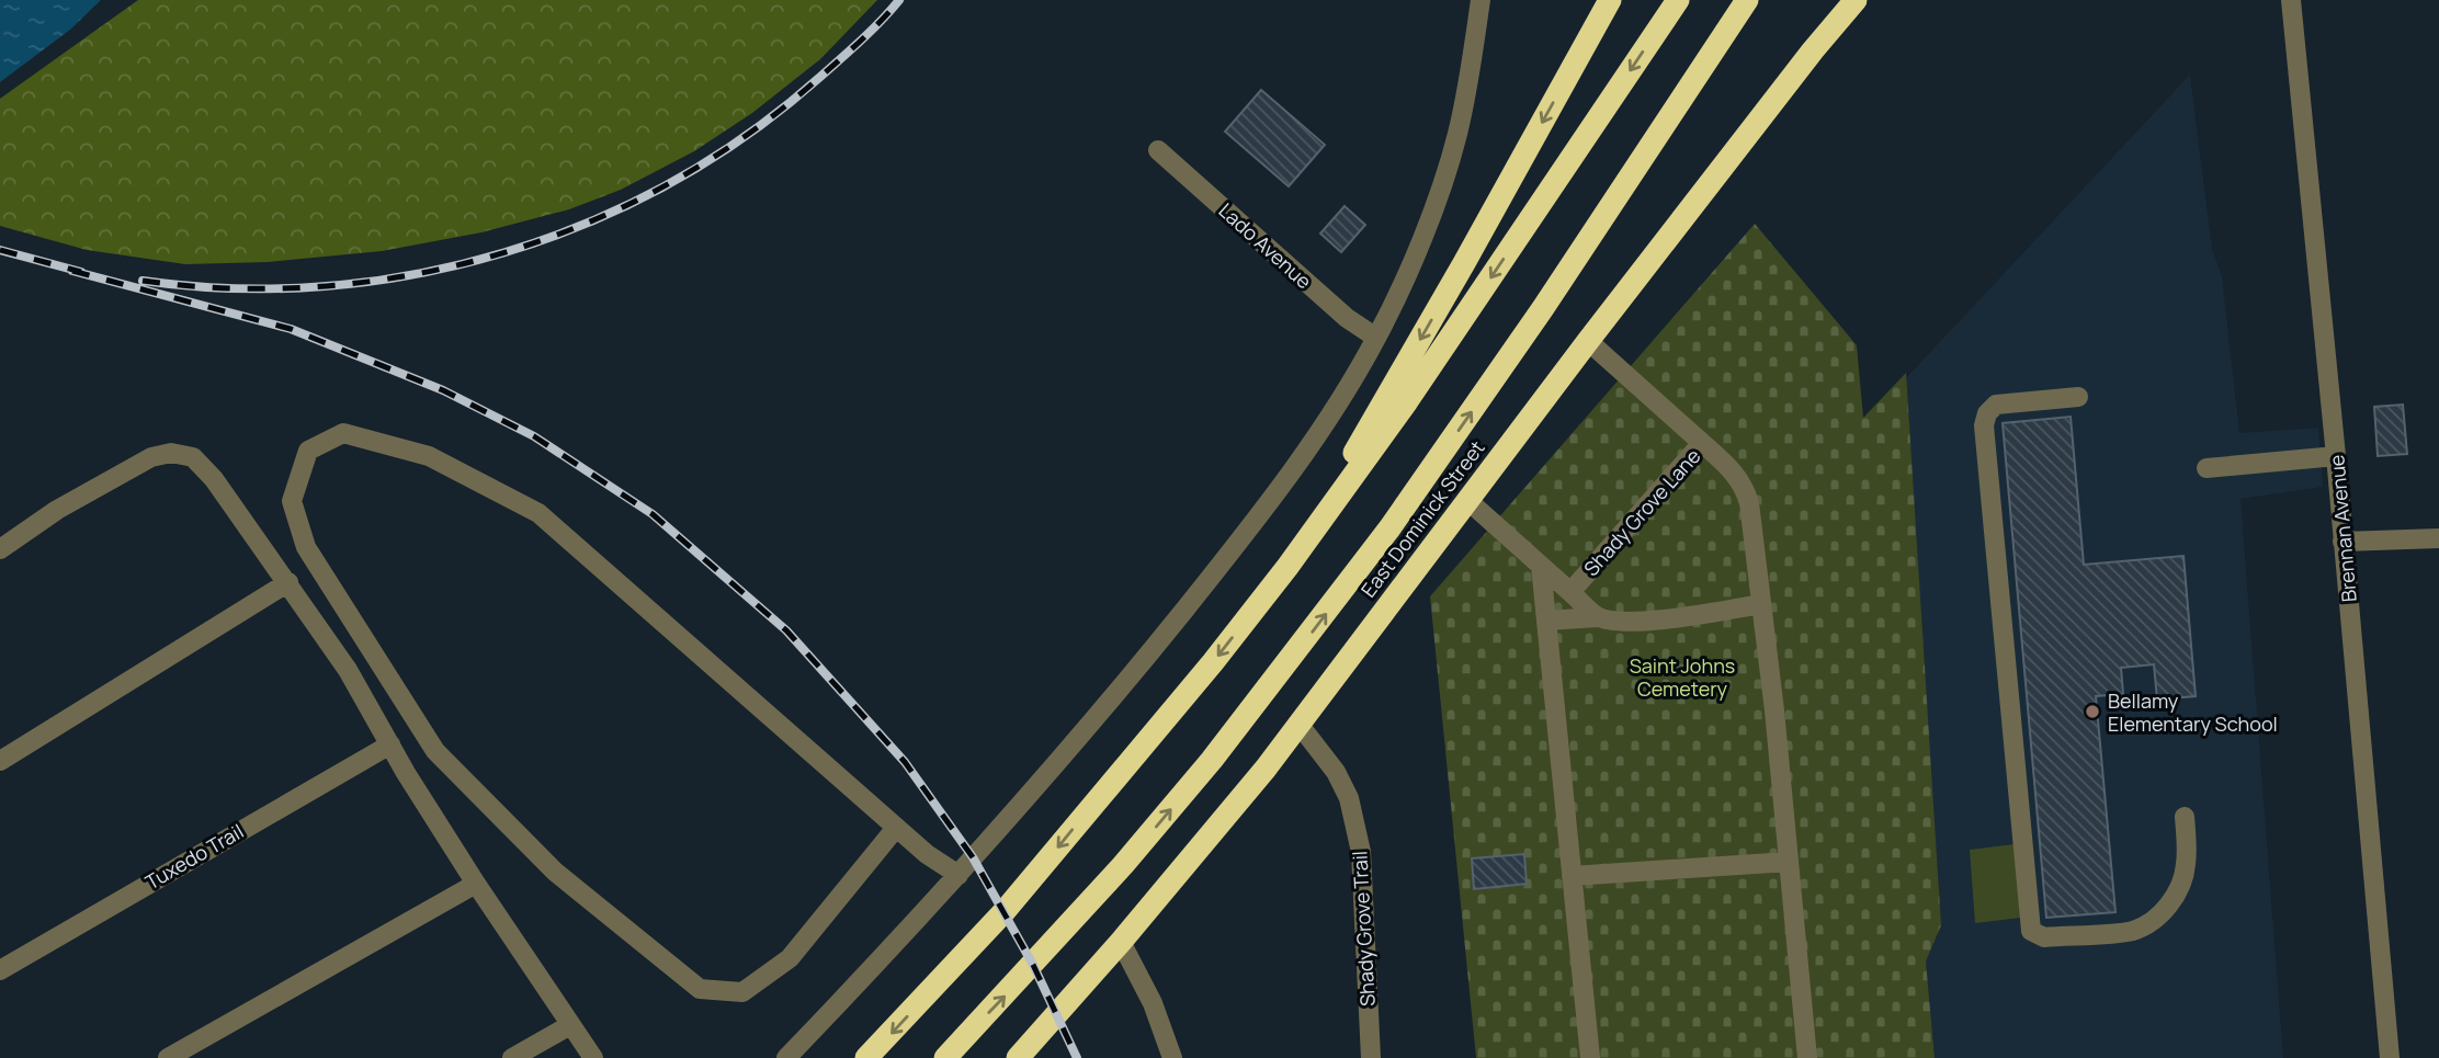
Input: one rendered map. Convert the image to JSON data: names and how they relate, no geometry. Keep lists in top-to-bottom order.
{
  "streets": {
    "highway": ["East Dominick Street"],
    "street": [
      "Lado Avenue",
      "Shady Grove Lane",
      "Brennan Avenue",
      "Tuxedo Trail",
      "Shady Grove Trail"
    ]
  },
  "crossings": [
    ["Shady Grove Lane", "East Dominick Street"],
    ["East Dominick Street", "Shady Grove Trail"]
  ],
  "parks": ["Saint Johns Cemetery"],
  "places": ["Bellamy Elementary School"]
}
